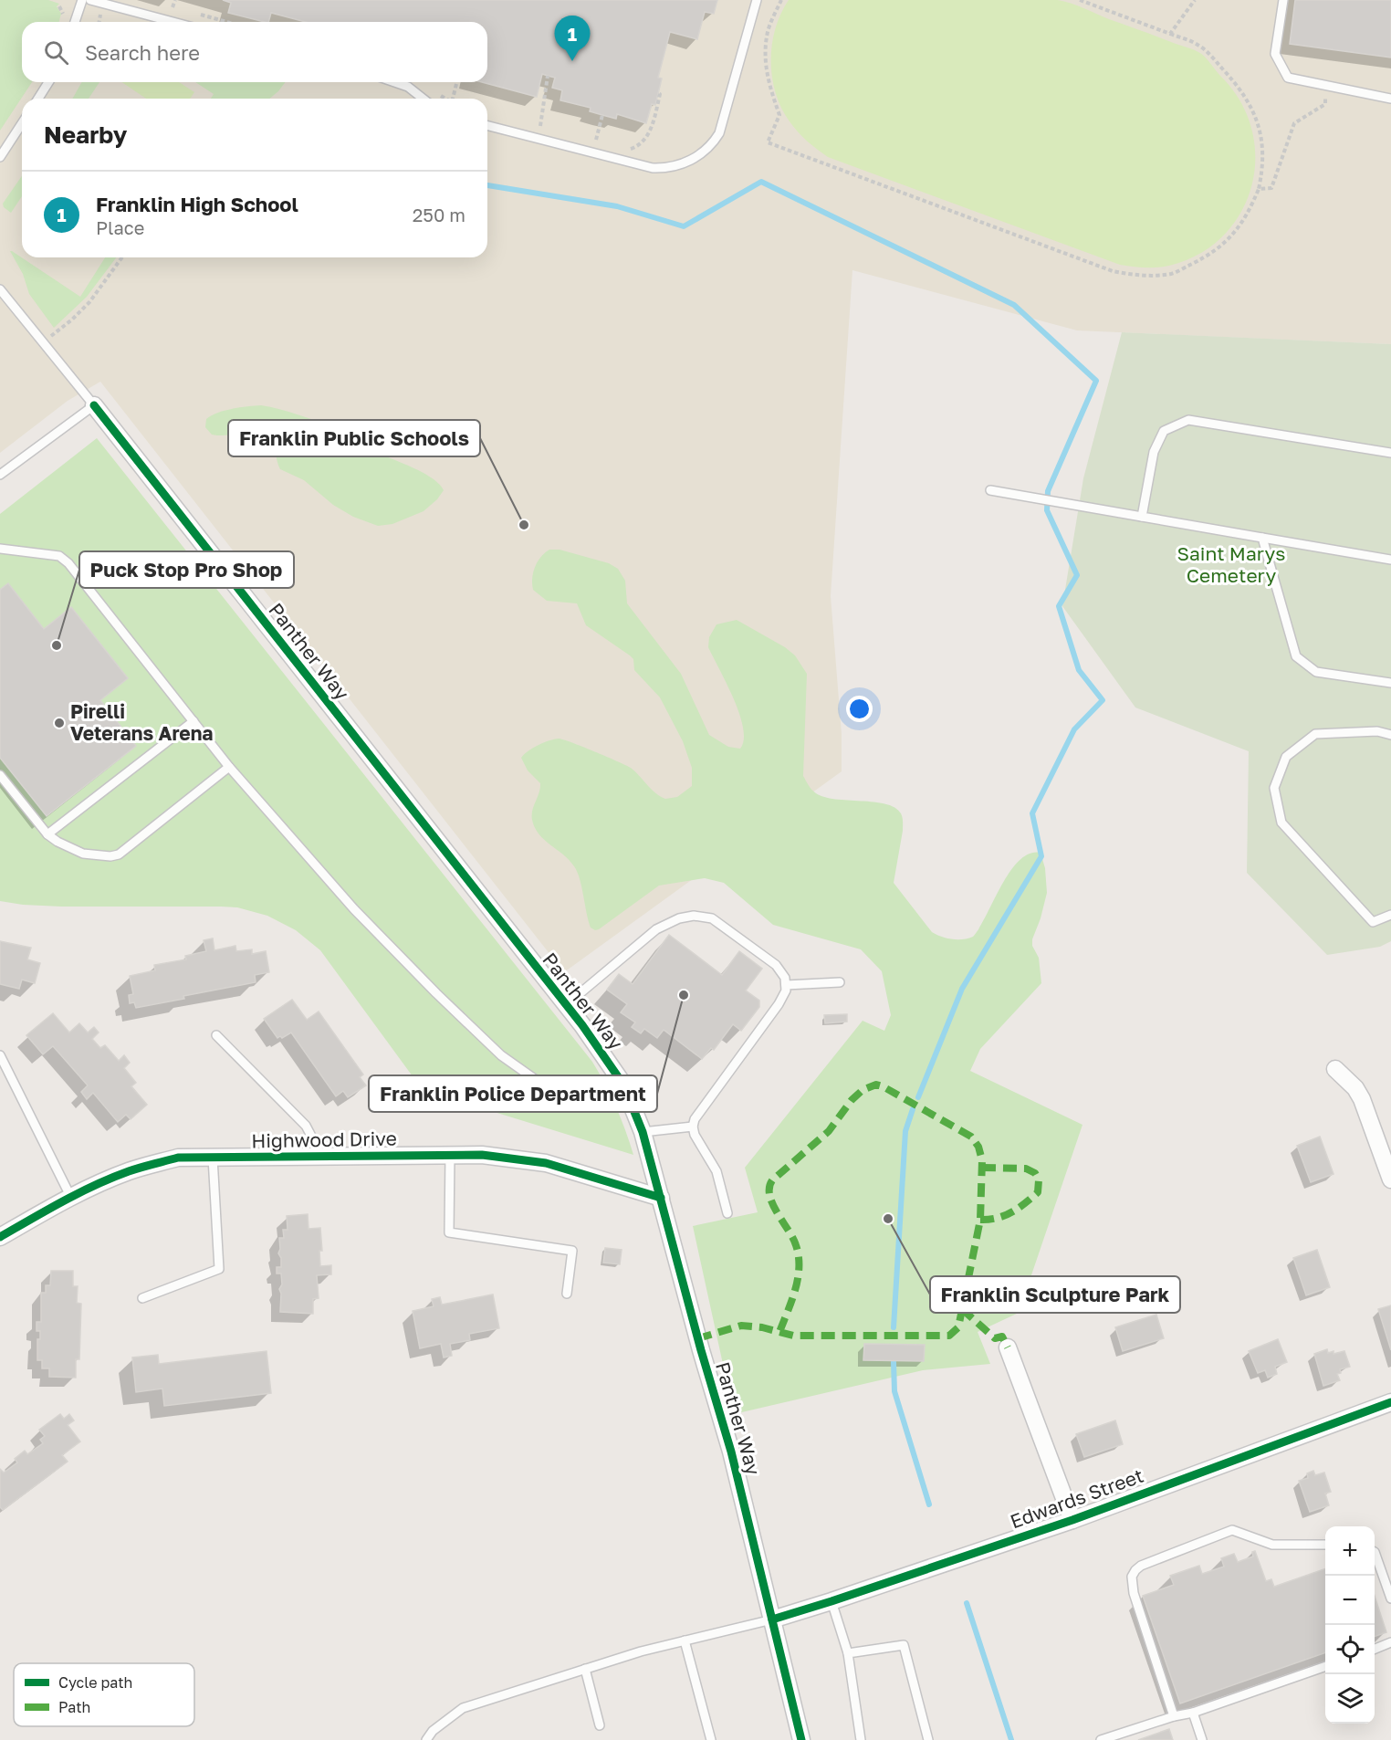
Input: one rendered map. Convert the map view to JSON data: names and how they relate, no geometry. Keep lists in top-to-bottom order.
{
  "streets": {
    "street": ["Panther Way", "Highwood Drive", "Edwards Street"]
  },
  "crossings": [
    ["Panther Way", "Highwood Drive"],
    ["Panther Way", "Edwards Street"]
  ],
  "parks": ["Saint Marys Cemetery"],
  "places": [
    "Franklin Public Schools",
    "Puck Stop Pro Shop",
    "Pirelli Veterans Arena",
    "Franklin Police Department",
    "Franklin Sculpture Park"
  ],
  "legend": ["Cycle path", "Path"],
  "page": {
    "pins": "1",
    "search": "Search here",
    "heading": "Nearby",
    "list": [
      {
        "mark": "1",
        "name": "Franklin High School",
        "note": "Place",
        "value": "250 m"
      }
    ],
    "map_buttons": ["+", "−"]
  }
}
